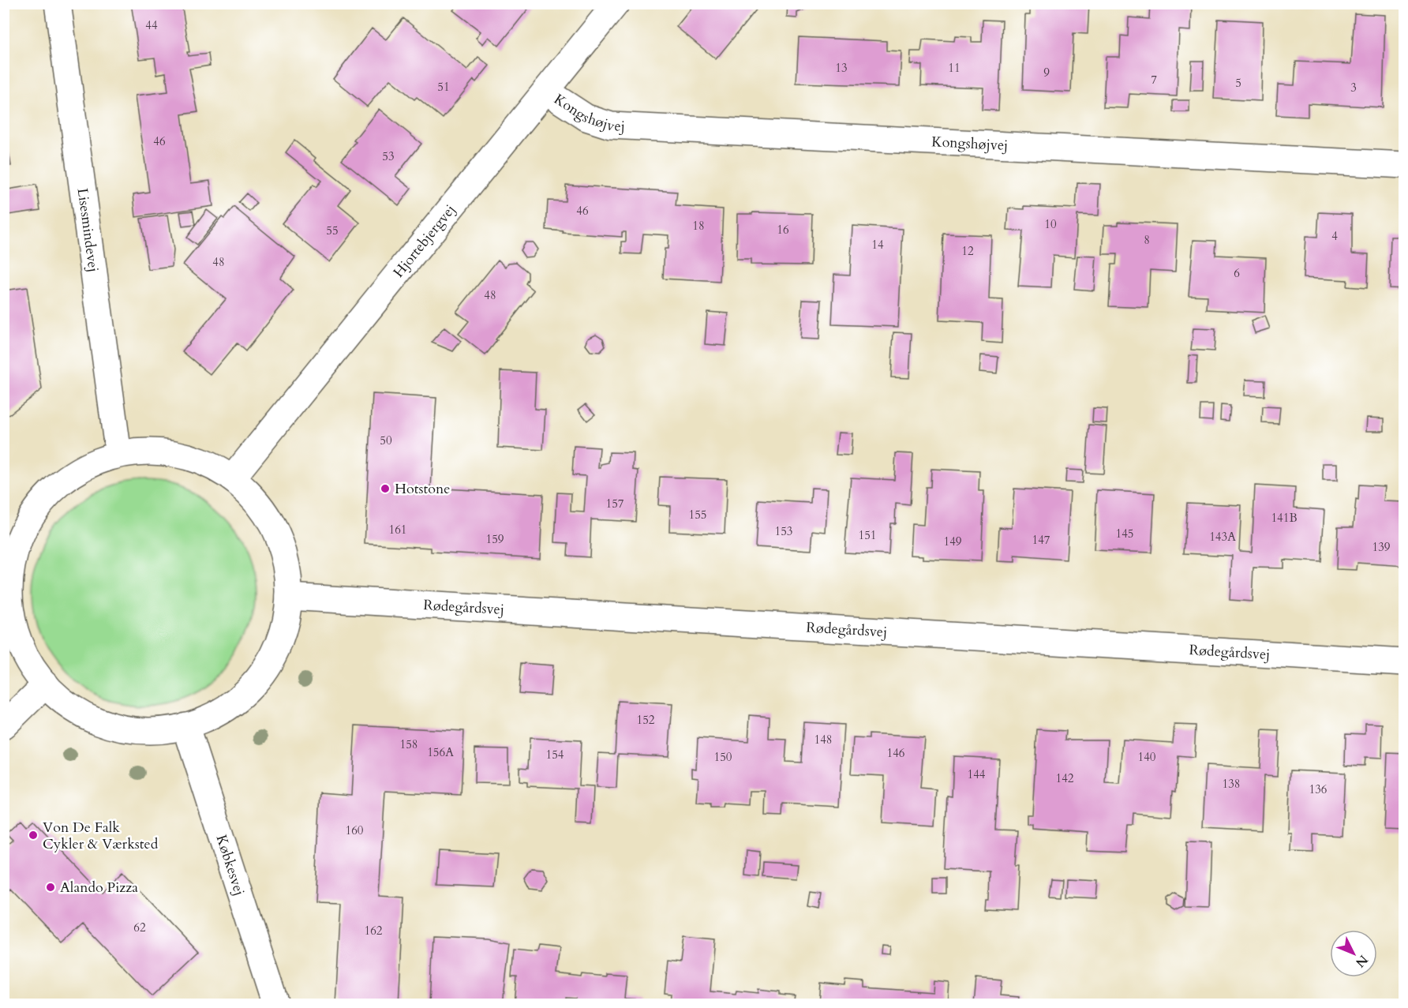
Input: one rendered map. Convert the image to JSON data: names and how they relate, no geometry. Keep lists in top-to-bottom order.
{
  "streets": {
    "street": [
      "Kongshøjvej",
      "Lisesmindevej",
      "Hjortebjergvej",
      "Rødegårdsvej",
      "Købkesvej"
    ]
  },
  "crossings": [
    ["Kongshøjvej", "Hjortebjergvej"]
  ],
  "places": ["Hotstone", "Von De Falk Cykler & Værksted", "Alando Pizza"],
  "house_numbers": [
    "44",
    "13",
    "11",
    "9",
    "7",
    "5",
    "51",
    "3",
    "46",
    "53",
    "46",
    "10",
    "18",
    "16",
    "55",
    "4",
    "8",
    "14",
    "12",
    "48",
    "6",
    "48",
    "50",
    "157",
    "155",
    "141B",
    "161",
    "153",
    "145",
    "151",
    "143A",
    "159",
    "147",
    "149",
    "139",
    "152",
    "148",
    "158",
    "156A",
    "146",
    "154",
    "150",
    "140",
    "144",
    "142",
    "138",
    "136",
    "160",
    "62",
    "162"
  ],
  "north": "bottom right"
}
